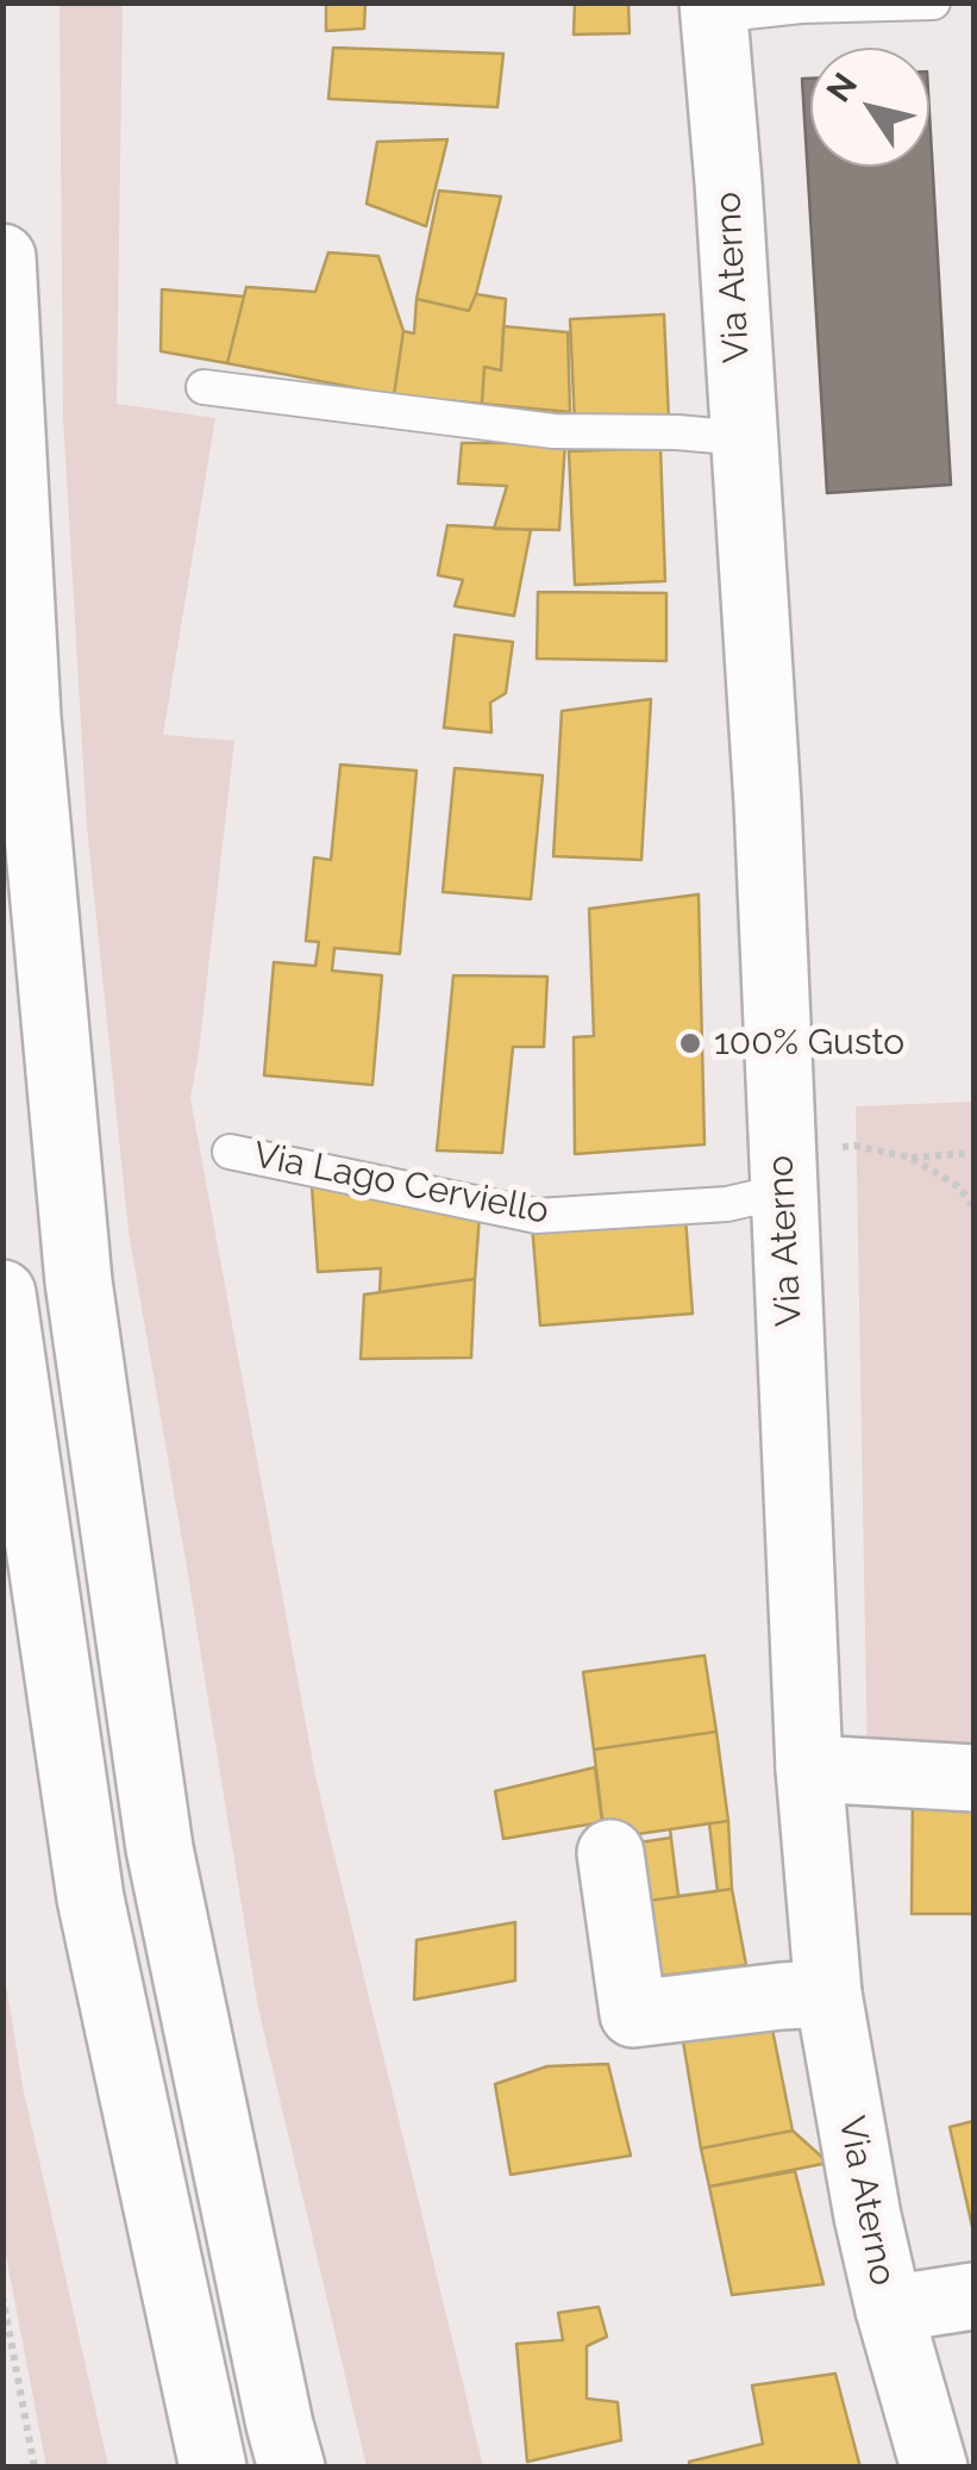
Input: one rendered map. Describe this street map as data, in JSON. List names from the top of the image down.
{
  "streets": {
    "main road": ["Via Aterno"],
    "lane": ["Via Lago Cerviello"]
  },
  "crossings": [
    ["Via Aterno", "Via Lago Cerviello"]
  ],
  "places": ["100% Gusto"],
  "north": "top left"
}
